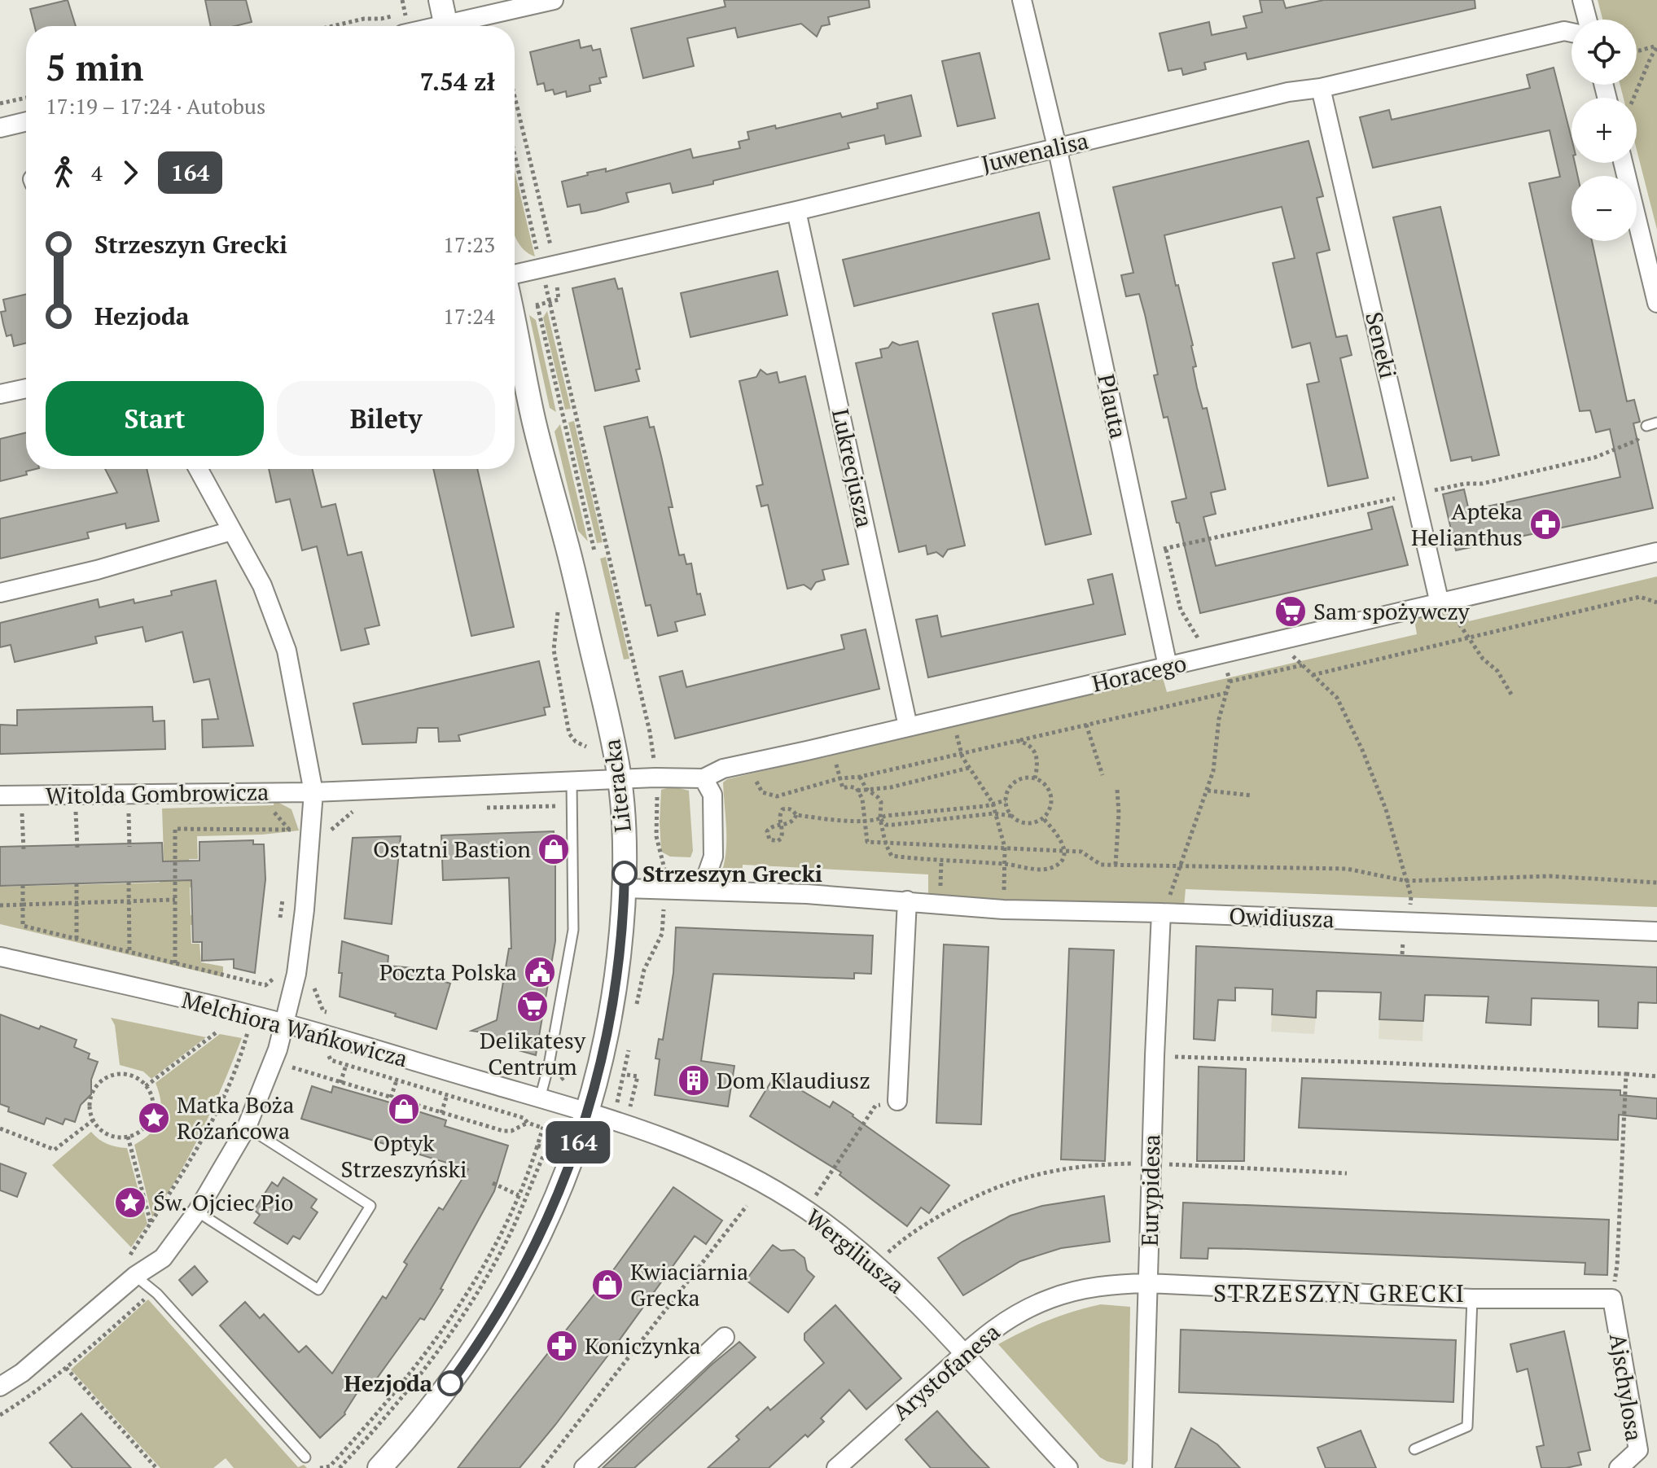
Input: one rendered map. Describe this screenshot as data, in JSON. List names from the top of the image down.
{
  "streets": {
    "street": [
      "Juwenalisa",
      "Seneki",
      "Plauta",
      "Lukrecjusza",
      "Horacego",
      "Literacka",
      "Witolda Gombrowicza",
      "Owidiusza",
      "Melchiora Wańkowicza",
      "Eurypidesa",
      "Wergiliusza",
      "Arystofanesa",
      "Ajschylosa"
    ]
  },
  "crossings": [
    ["Juwenalisa", "Seneki"],
    ["Juwenalisa", "Plauta"],
    ["Juwenalisa", "Lukrecjusza"],
    ["Seneki", "Horacego"],
    ["Plauta", "Horacego"],
    ["Lukrecjusza", "Horacego"],
    ["Horacego", "Literacka"],
    ["Horacego", "Witolda Gombrowicza"],
    ["Literacka", "Witolda Gombrowicza"],
    ["Literacka", "Owidiusza"],
    ["Literacka", "Melchiora Wańkowicza"],
    ["Literacka", "Wergiliusza"],
    ["Owidiusza", "Eurypidesa"],
    ["Melchiora Wańkowicza", "Wergiliusza"],
    ["Eurypidesa", "Arystofanesa"],
    ["Wergiliusza", "Arystofanesa"],
    ["Arystofanesa", "Ajschylosa"]
  ],
  "districts": ["STRZESZYN GRECKI"],
  "places": {
    "pharmacy": ["Apteka Helianthus", "Koniczynka"],
    "supermarket": ["Sam spożywczy", "Delikatesy Centrum"],
    "shop": ["Ostatni Bastion", "Optyk Strzeszyński", "Kwiaciarnia Grecka"],
    "other": ["Strzeszyn Grecki", "Hezjoda"],
    "public building": ["Poczta Polska"],
    "building": ["Dom Klaudiusz"],
    "place": ["Matka Boża Różańcowa", "Św. Ojciec Pio"]
  },
  "lines": ["bus line 164"],
  "page": {
    "on_map": "164",
    "map_buttons": ["+", "−"],
    "heading": ["5 min", "17:19 – 17:24 · Autobus", "7.54 zł"],
    "legs": ["4", "164"],
    "list": [
      {
        "name": "Strzeszyn Grecki",
        "value": "17:23"
      },
      {
        "name": "Hezjoda",
        "value": "17:24"
      }
    ],
    "buttons": ["Start", "Bilety"]
  }
}
